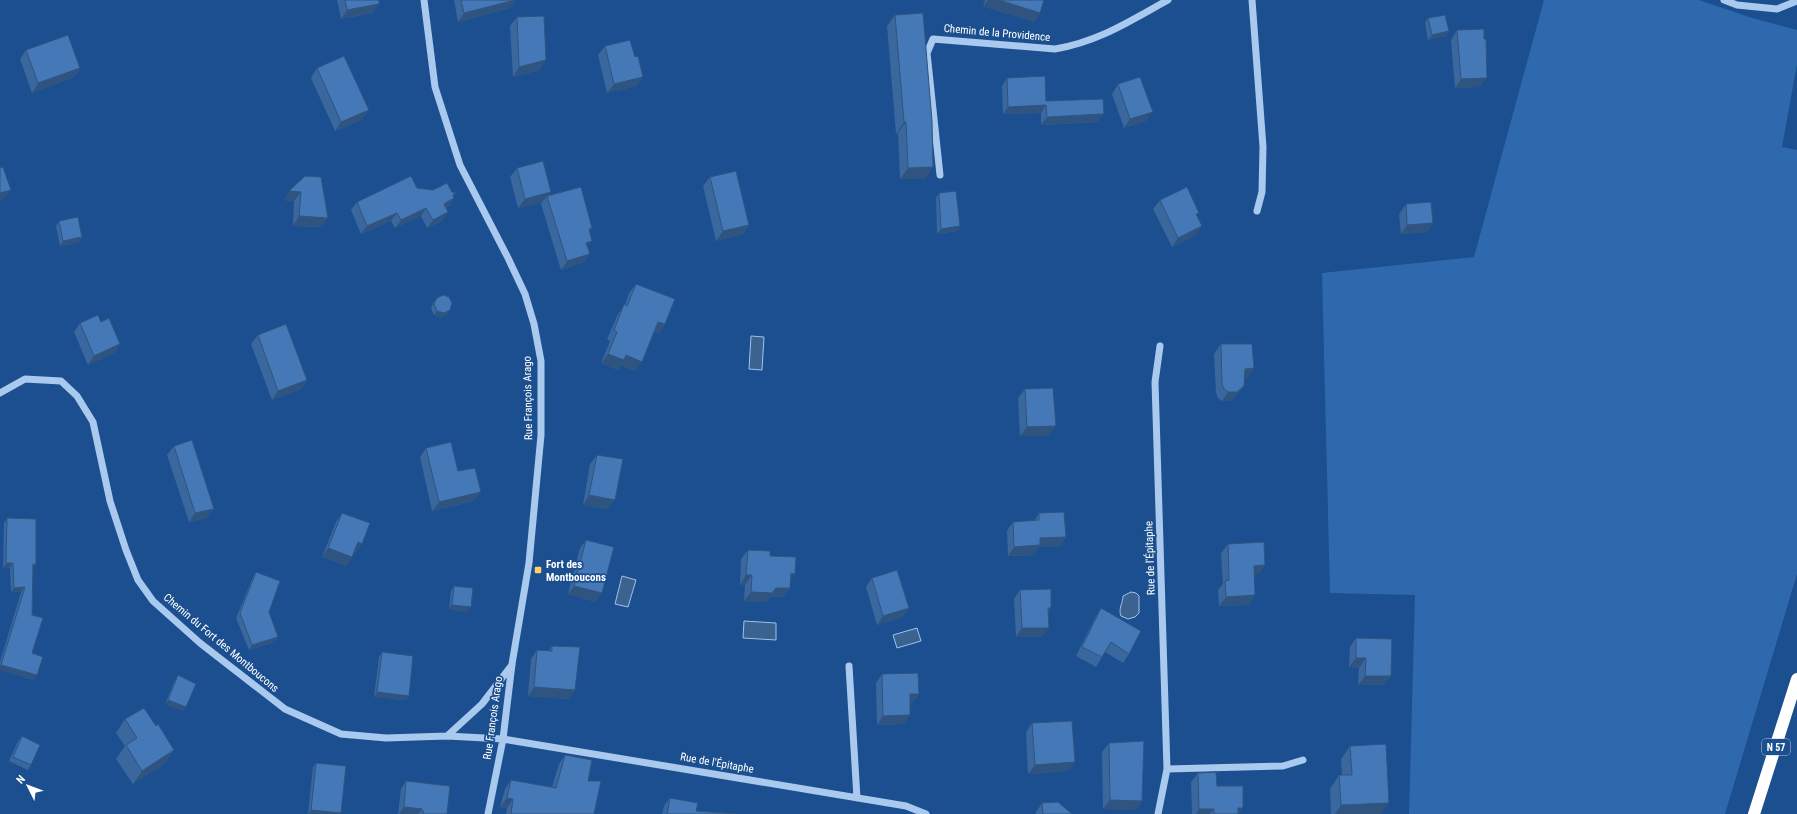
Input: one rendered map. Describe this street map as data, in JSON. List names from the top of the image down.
{
  "streets": {
    "highway": ["N 57"],
    "street": [
      "Chemin de la Providence",
      "Rue François Arago",
      "Rue de l'Épitaphe",
      "Chemin du Fort des Montboucons"
    ]
  },
  "crossings": [
    ["Rue François Arago", "Rue de l'Épitaphe"],
    ["Rue François Arago", "Chemin du Fort des Montboucons"],
    ["Rue de l'Épitaphe", "Chemin du Fort des Montboucons"]
  ],
  "places": {
    "transit": ["Fort des Montboucons"]
  },
  "north": "top left"
}
